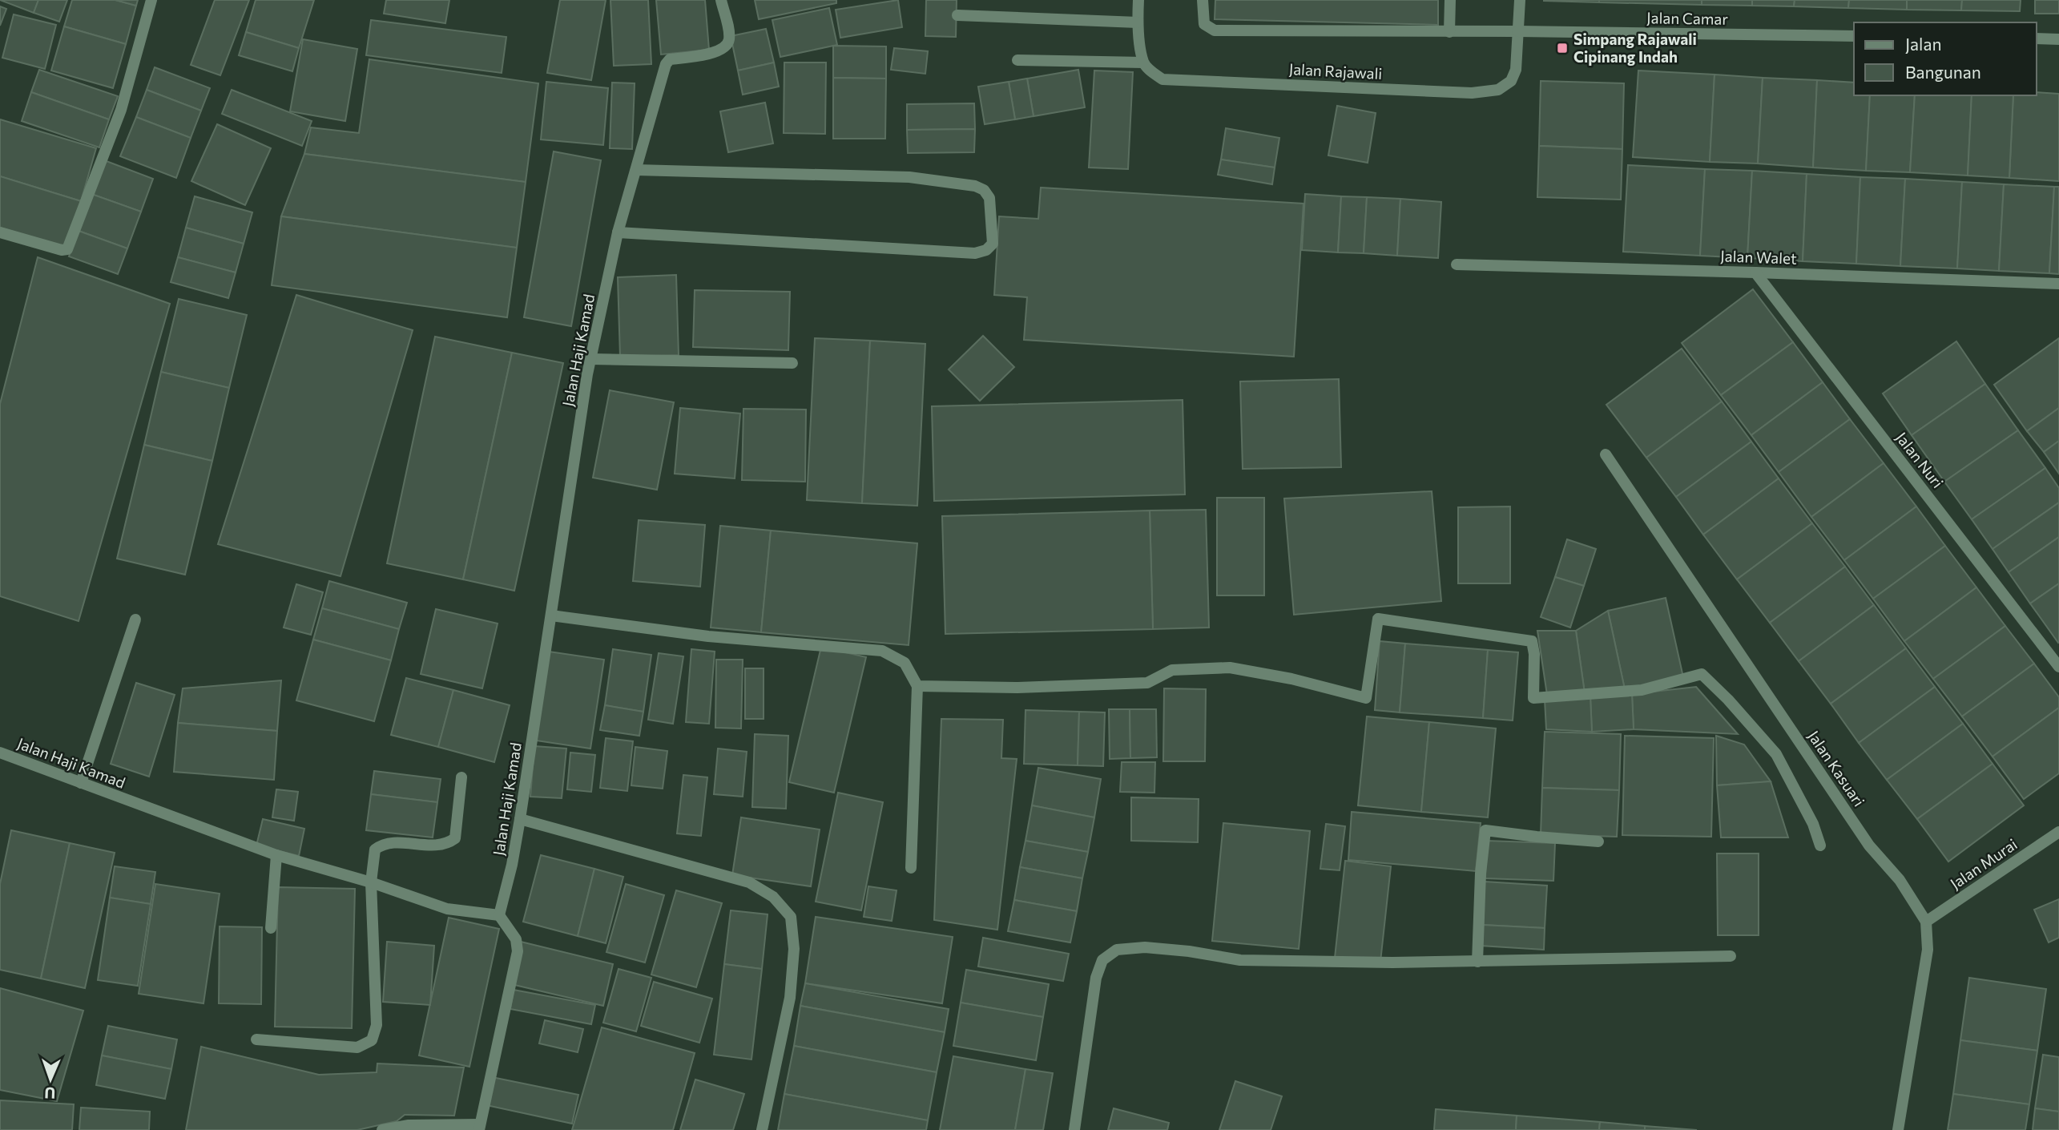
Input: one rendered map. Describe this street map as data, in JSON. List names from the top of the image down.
{
  "streets": {
    "street": [
      "Jalan Camar",
      "Jalan Rajawali",
      "Jalan Walet",
      "Jalan Haji Kamad",
      "Jalan Nuri",
      "Jalan Kasuari",
      "Jalan Murai"
    ]
  },
  "crossings": [
    ["Jalan Camar", "Jalan Rajawali"],
    ["Jalan Walet", "Jalan Nuri"],
    ["Jalan Kasuari", "Jalan Murai"]
  ],
  "places": {
    "transit": ["Simpang Rajawali Cipinang Indah"]
  },
  "legend": ["Jalan", "Bangunan"],
  "north": "bottom"
}
